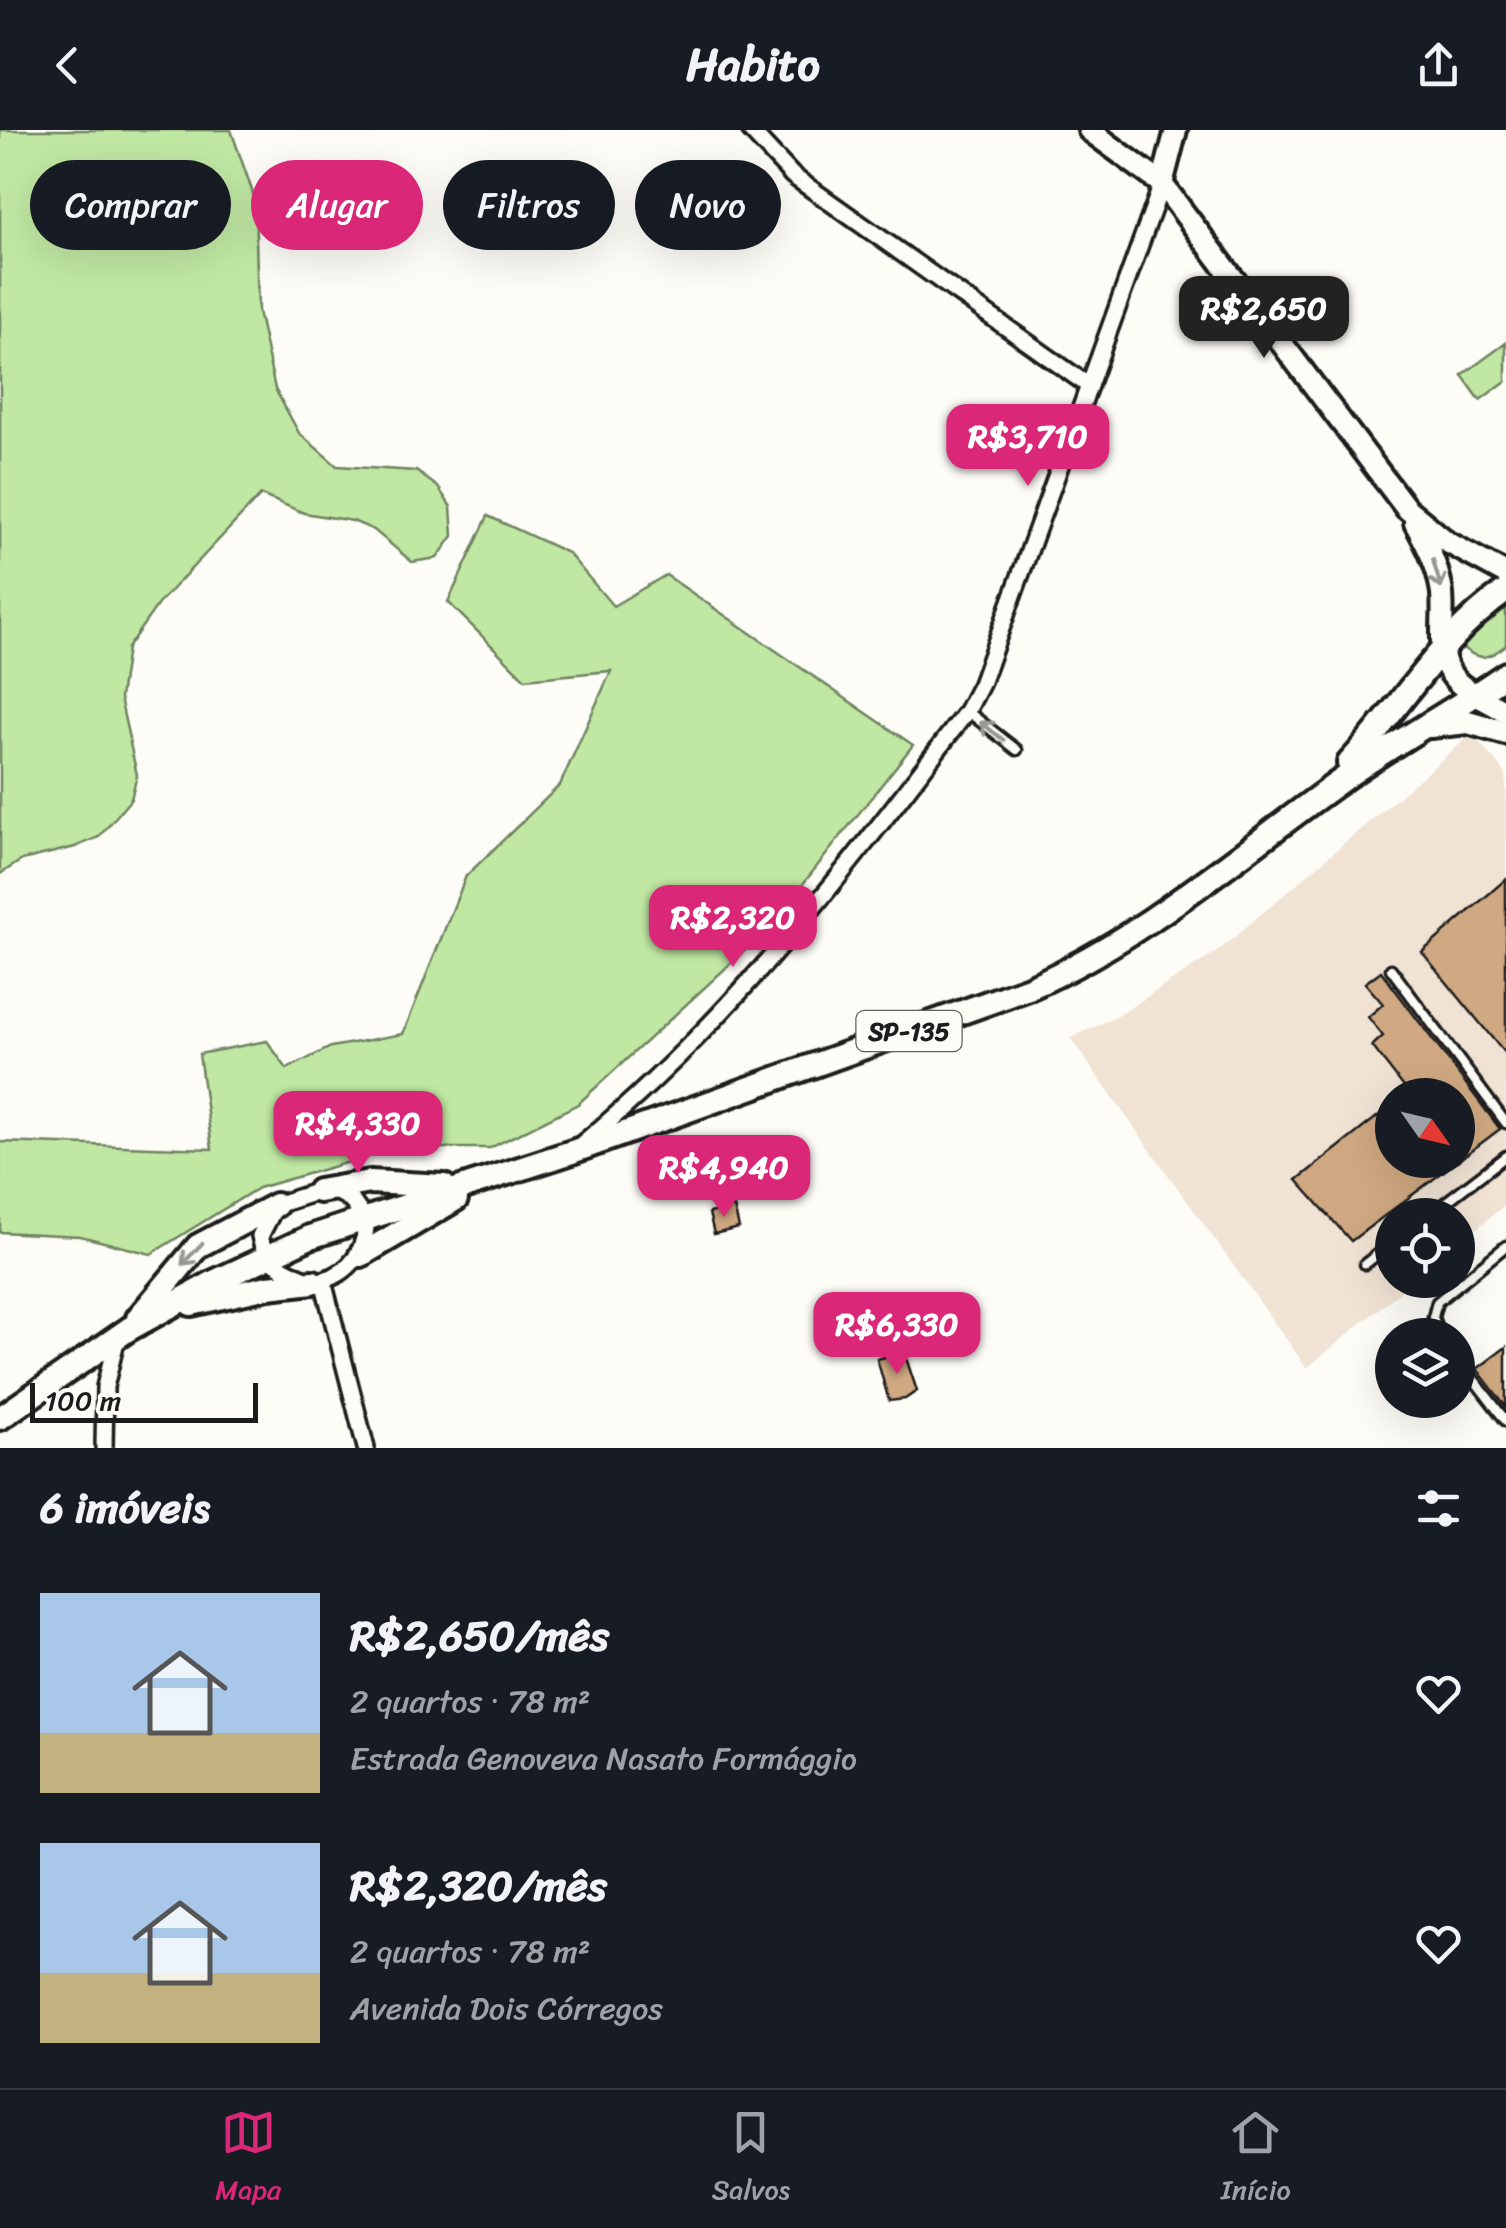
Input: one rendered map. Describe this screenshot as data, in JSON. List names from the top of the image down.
{
  "streets": {
    "main road": ["SP-135"]
  },
  "scale_bar": "100 m",
  "north": "bottom right",
  "page": {
    "header": "Habito",
    "chip": [
      "Comprar",
      "Alugar",
      "Filtros",
      "Novo"
    ],
    "price": [
      "R$2,650",
      "R$3,710",
      "R$2,320",
      "R$4,330",
      "R$4,940",
      "R$6,330"
    ],
    "scale": "100 m",
    "heading": "6 imóveis",
    "list": [
      {
        "name": "R$2,650/mês",
        "note": "2 quartos · 78 m² · Estrada Genoveva Nasato Formággio"
      },
      {
        "name": "R$2,320/mês",
        "note": "2 quartos · 78 m² · Avenida Dois Córregos"
      }
    ],
    "tabs": ["Mapa", "Salvos", "Início"]
  }
}
